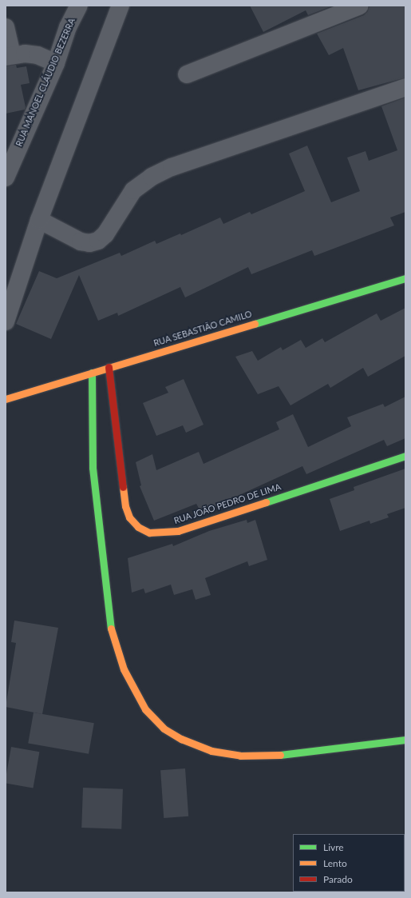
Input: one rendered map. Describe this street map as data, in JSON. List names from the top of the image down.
{
  "streets": {
    "street": ["RUA MANOEL CLÁUDIO BEZERRA", "RUA SEBASTIÃO CAMILO", "RUA JOÃO PEDRO DE LIMA"]
  },
  "crossings": [
    ["RUA SEBASTIÃO CAMILO", "RUA JOÃO PEDRO DE LIMA"]
  ],
  "legend": ["Livre", "Lento", "Parado"]
}
